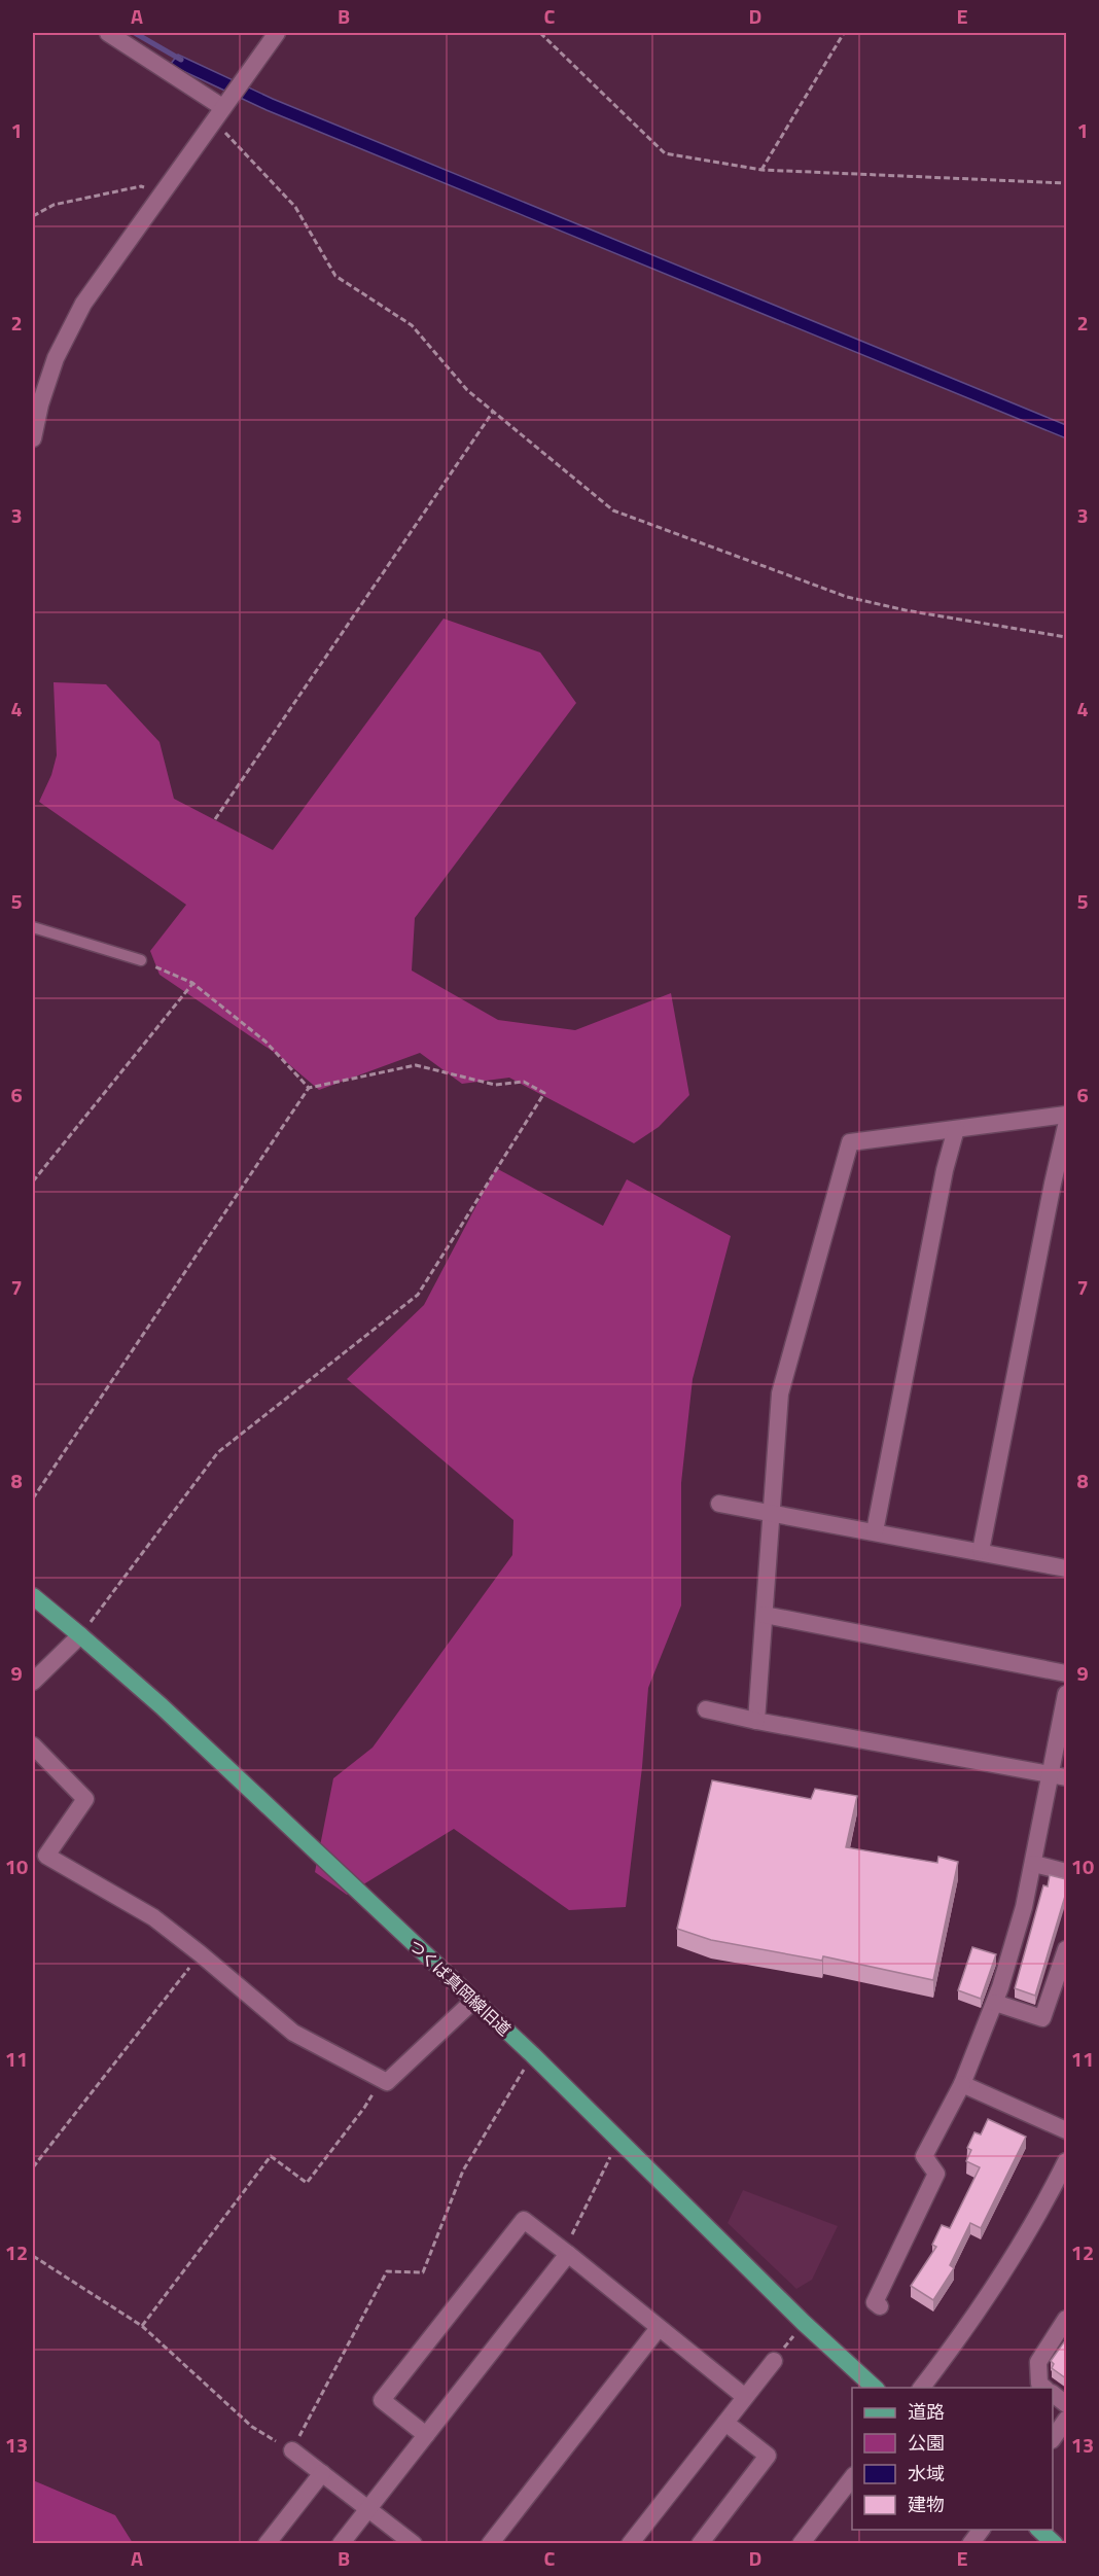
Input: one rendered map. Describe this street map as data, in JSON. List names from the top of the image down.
{
  "streets": {
    "main road": ["つくば真岡線旧道"]
  },
  "legend": [
    "道路",
    "公園",
    "水域",
    "建物"
  ],
  "grid": {
    "columns": [
      "A",
      "B",
      "C",
      "D",
      "E"
    ],
    "rows": [
      "1",
      "2",
      "3",
      "4",
      "5",
      "6",
      "7",
      "8",
      "9",
      "10",
      "11",
      "12",
      "13"
    ]
  }
}
